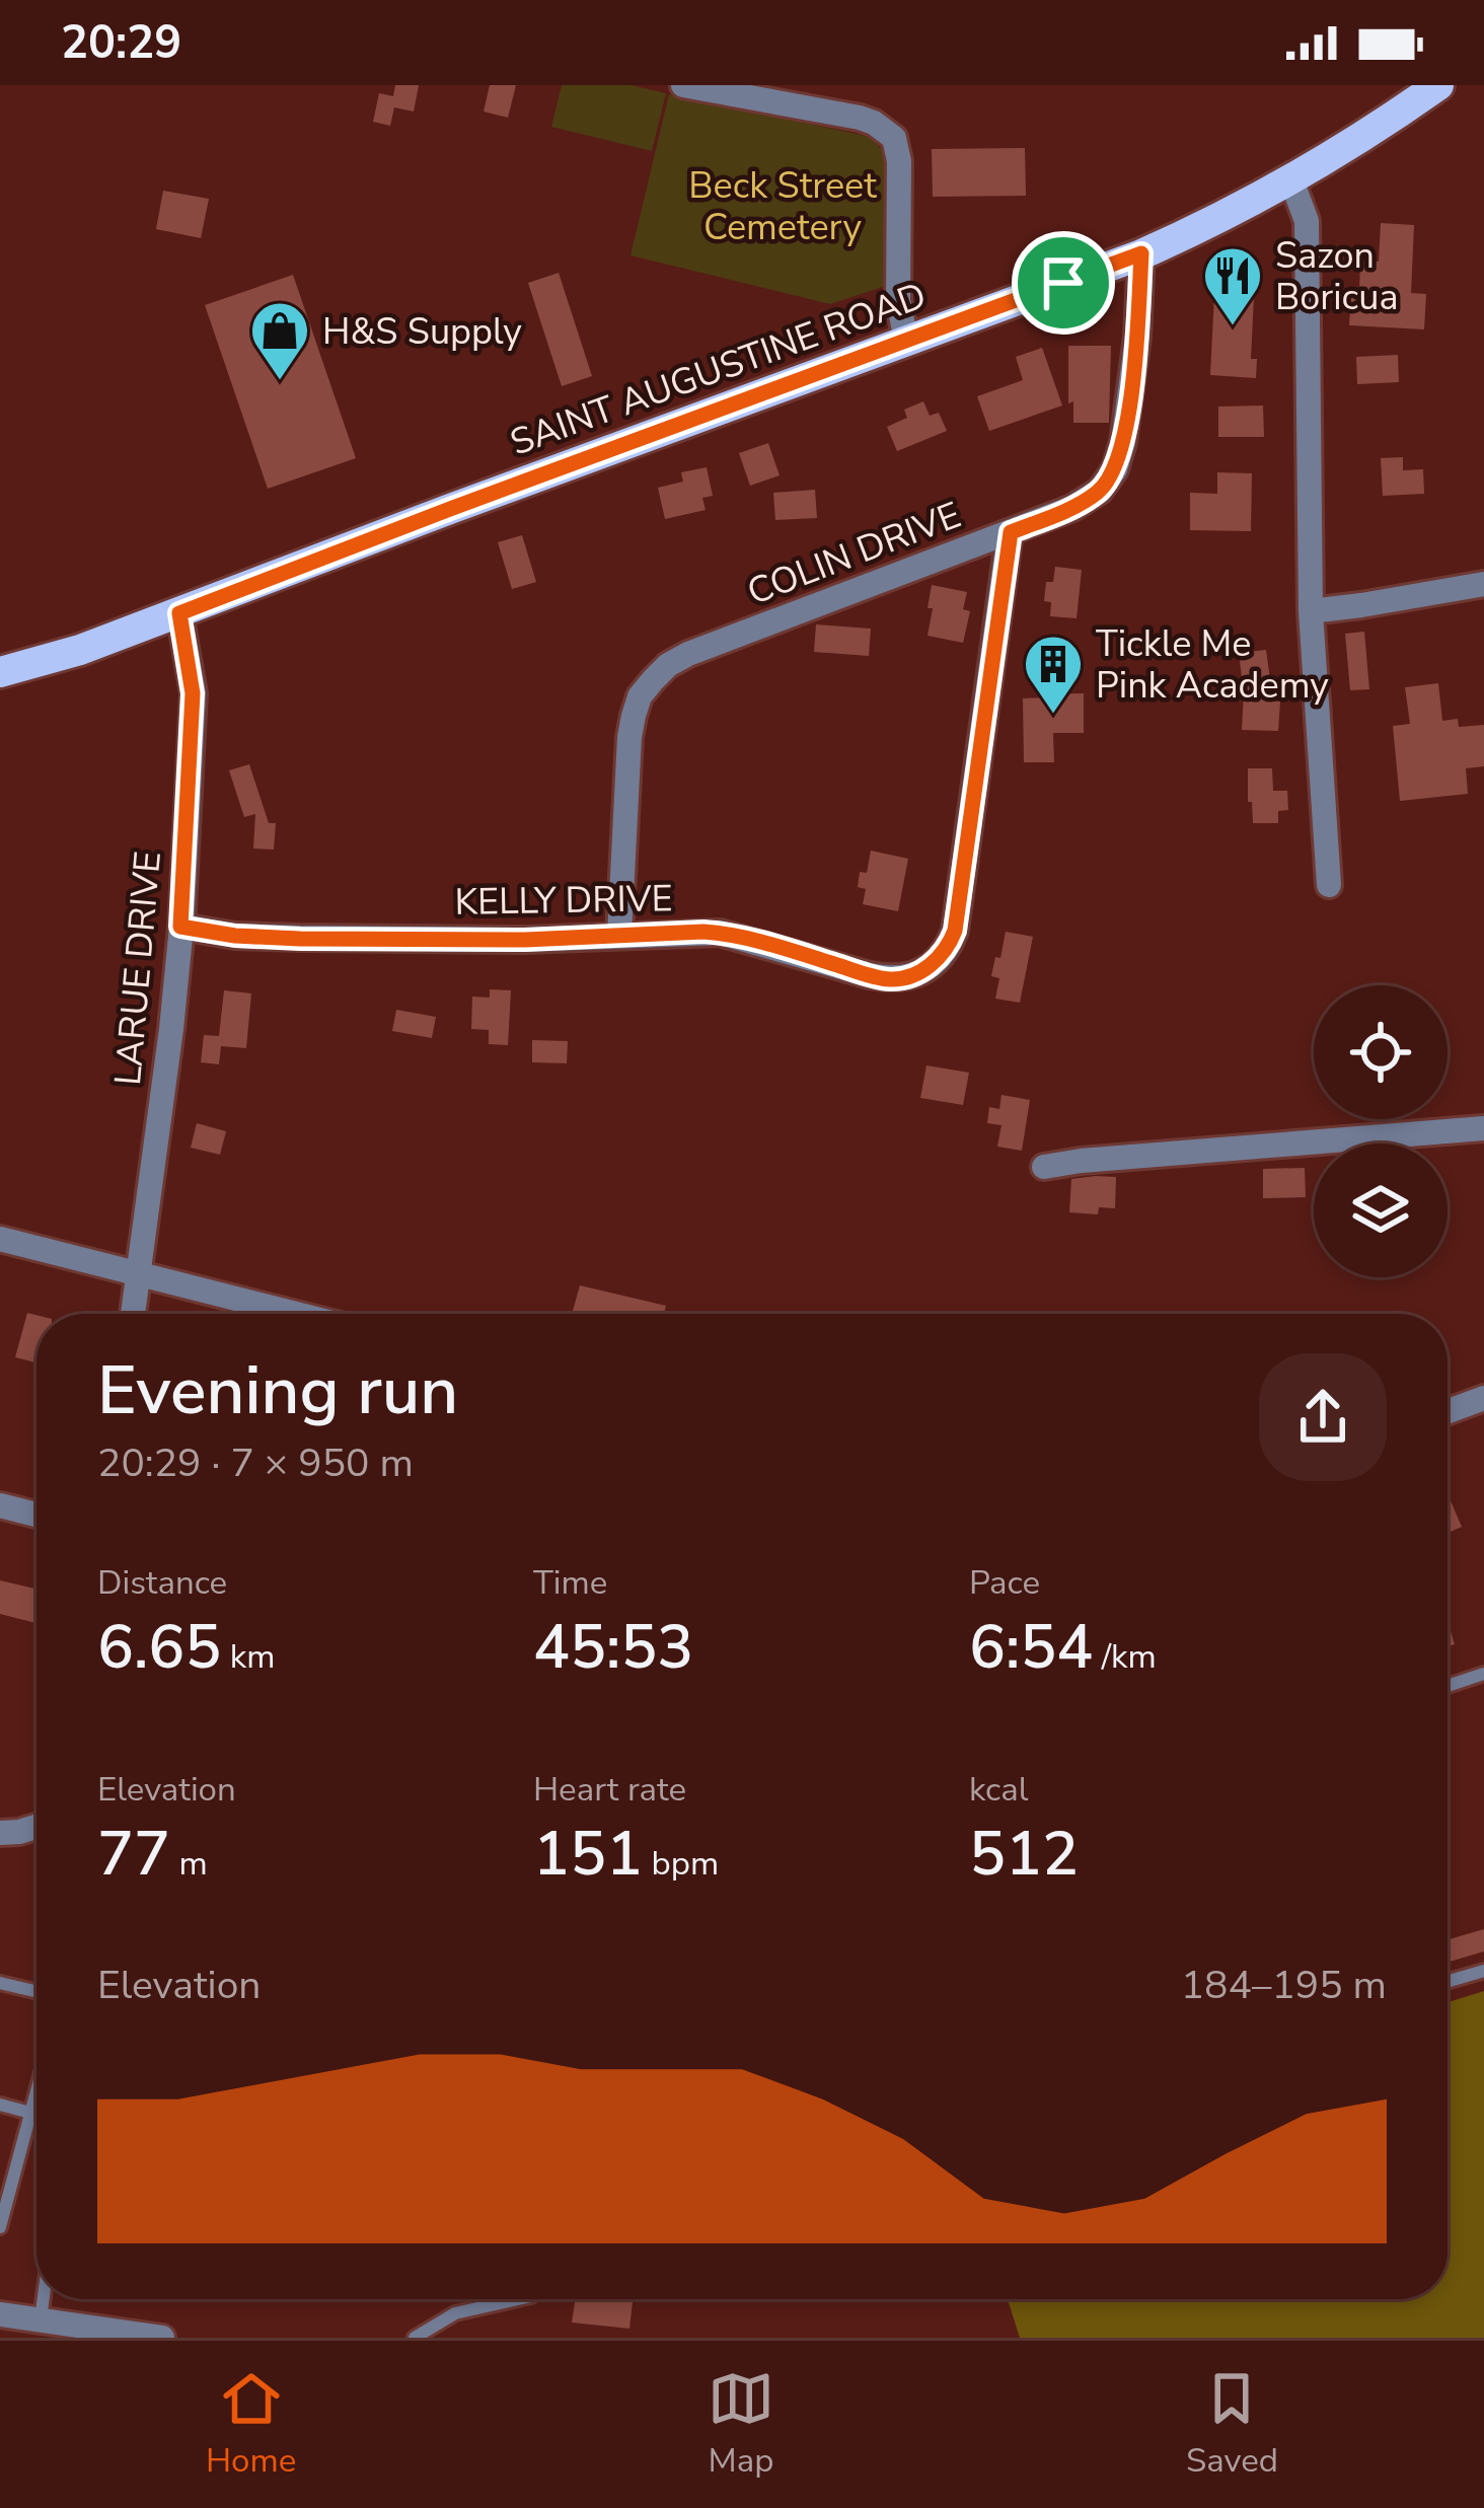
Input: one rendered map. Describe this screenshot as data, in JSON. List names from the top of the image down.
{
  "streets": {
    "main road": ["SAINT AUGUSTINE ROAD"],
    "street": ["COLIN DRIVE", "KELLY DRIVE", "LARUE DRIVE"]
  },
  "crossings": [
    ["SAINT AUGUSTINE ROAD", "COLIN DRIVE"],
    ["SAINT AUGUSTINE ROAD", "LARUE DRIVE"],
    ["COLIN DRIVE", "KELLY DRIVE"],
    ["KELLY DRIVE", "LARUE DRIVE"]
  ],
  "parks": ["Beck Street Cemetery"],
  "places": {
    "restaurant": ["Sazon Boricua"],
    "shop": ["H&S Supply"],
    "building": ["Tickle Me Pink Academy"]
  },
  "page": {
    "status": "20:29",
    "heading": ["Evening run", "20:29 · 7 × 950 m"],
    "stats": [
      ["Distance", "6.65 km"],
      ["Time", "45:53"],
      ["Pace", "6:54 /km"],
      ["Elevation", "77 m"],
      ["Heart rate", "151 bpm"],
      ["kcal", "512"]
    ],
    "chart": ["Elevation", "184–195 m"],
    "tabs": ["Home", "Map", "Saved"]
  }
}
